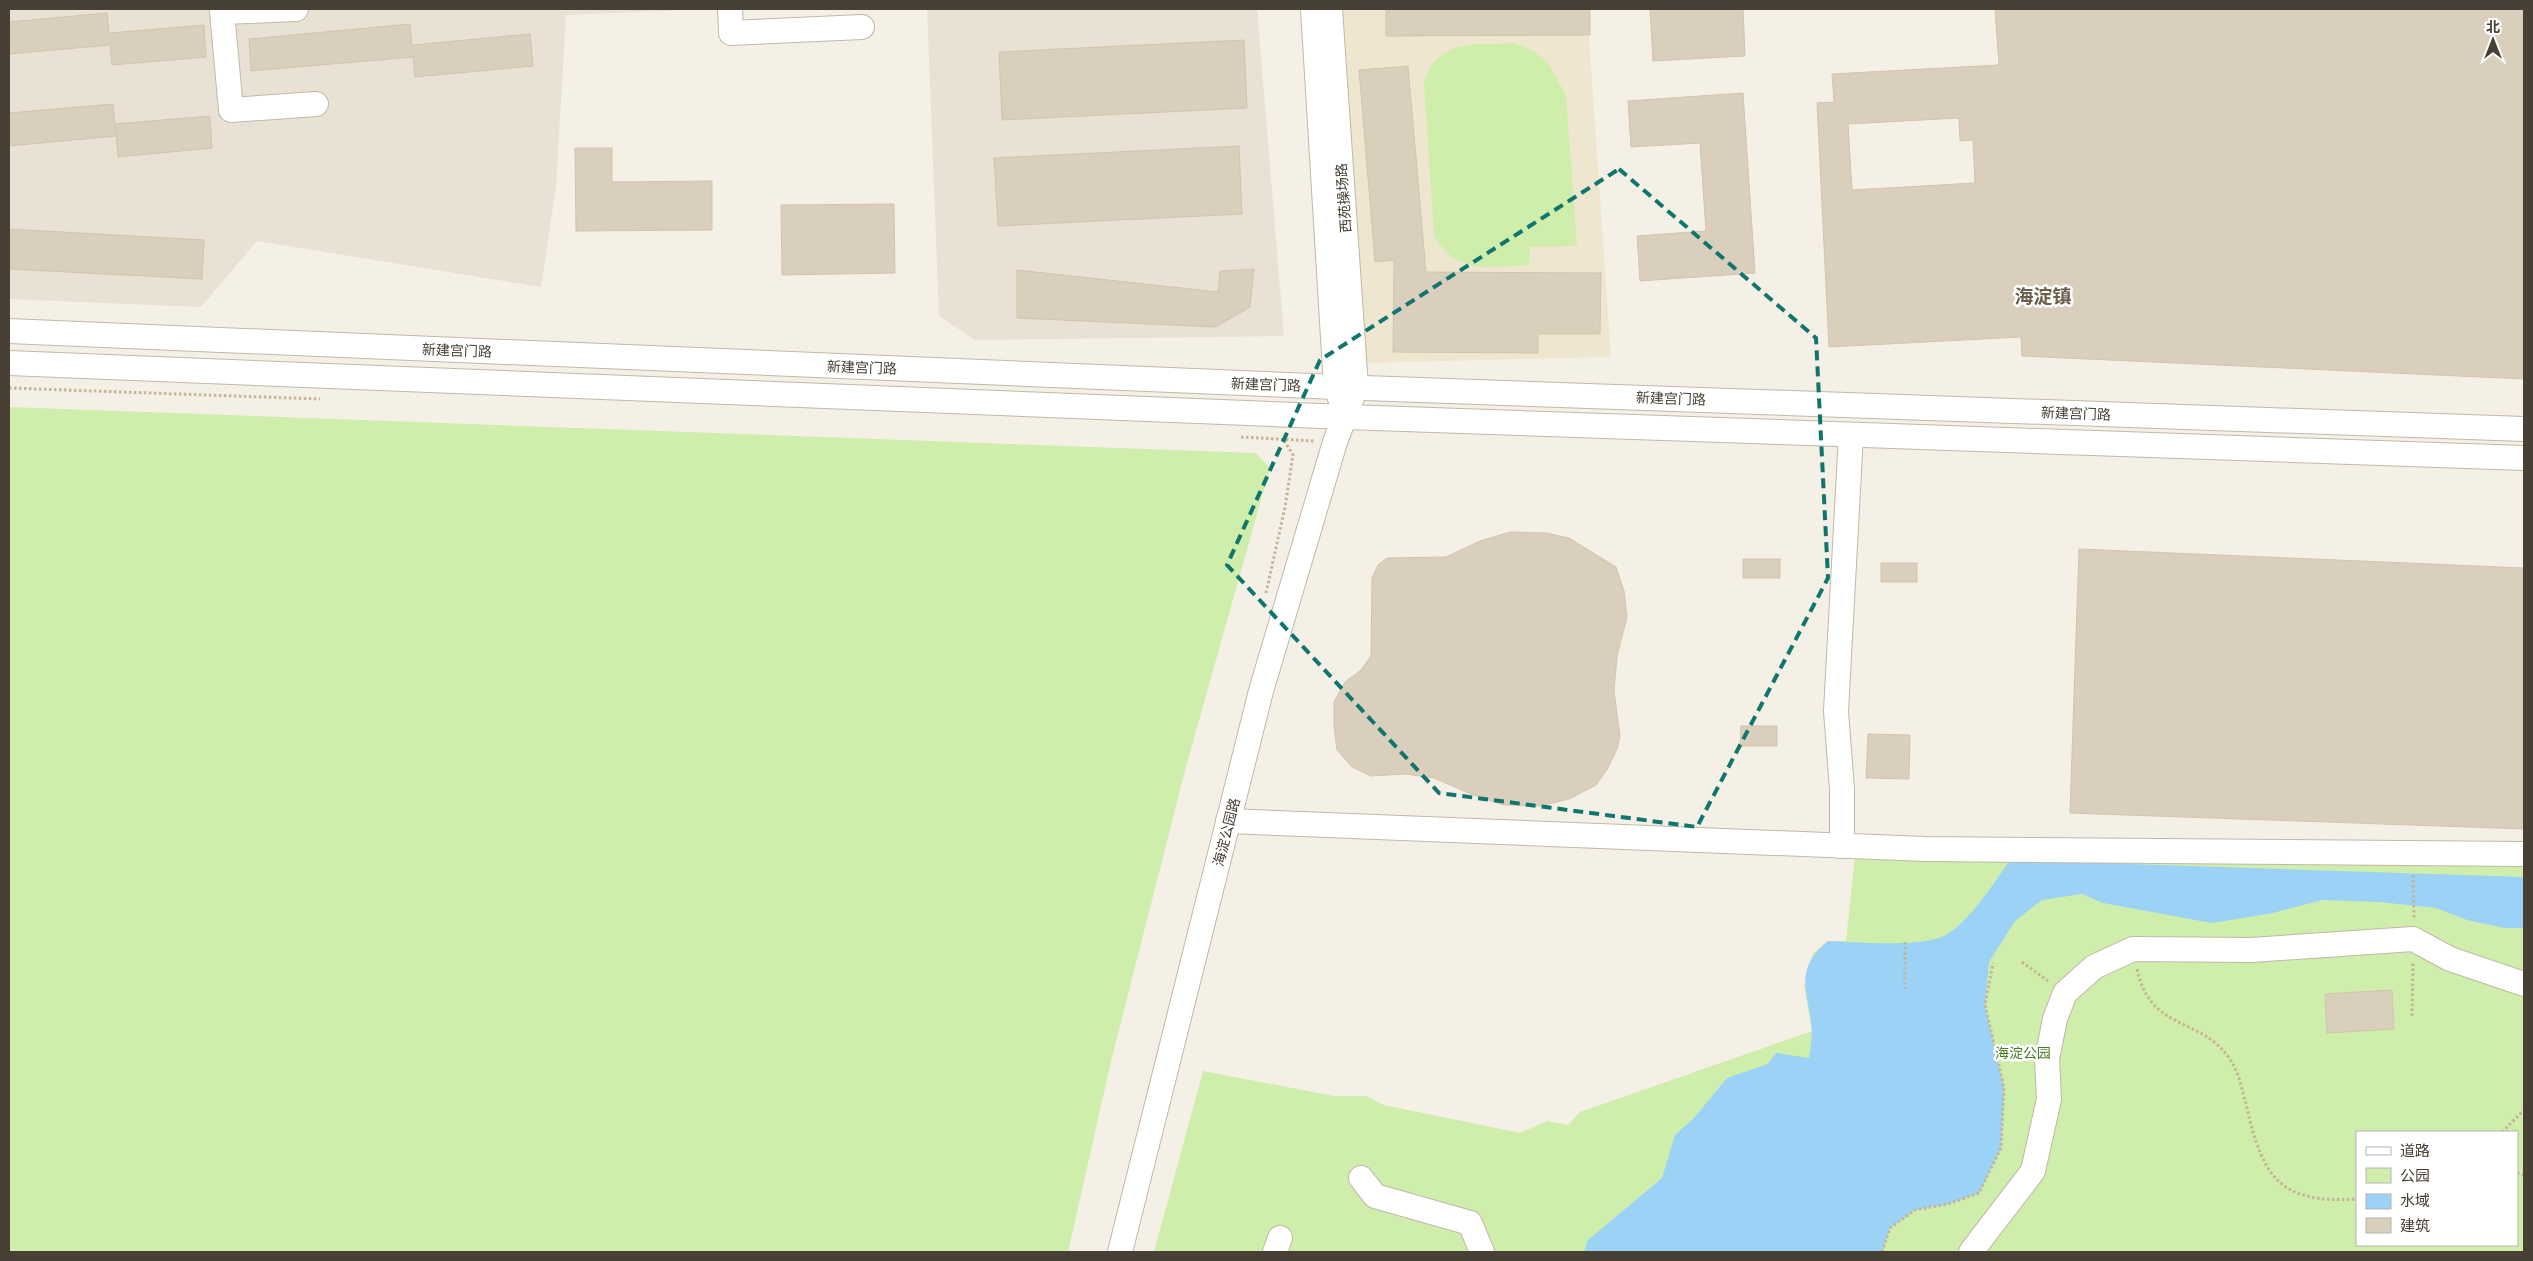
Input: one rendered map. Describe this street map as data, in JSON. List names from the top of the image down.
{
  "streets": {
    "street": ["西苑操场路", "新建宫门路", "海淀公园路"]
  },
  "crossings": [
    ["西苑操场路", "新建宫门路"],
    ["西苑操场路", "海淀公园路"],
    ["新建宫门路", "海淀公园路"]
  ],
  "districts": ["海淀镇"],
  "parks": ["海淀公园"],
  "legend": [
    "道路",
    "公园",
    "水域",
    "建筑"
  ],
  "north": "top"
}
